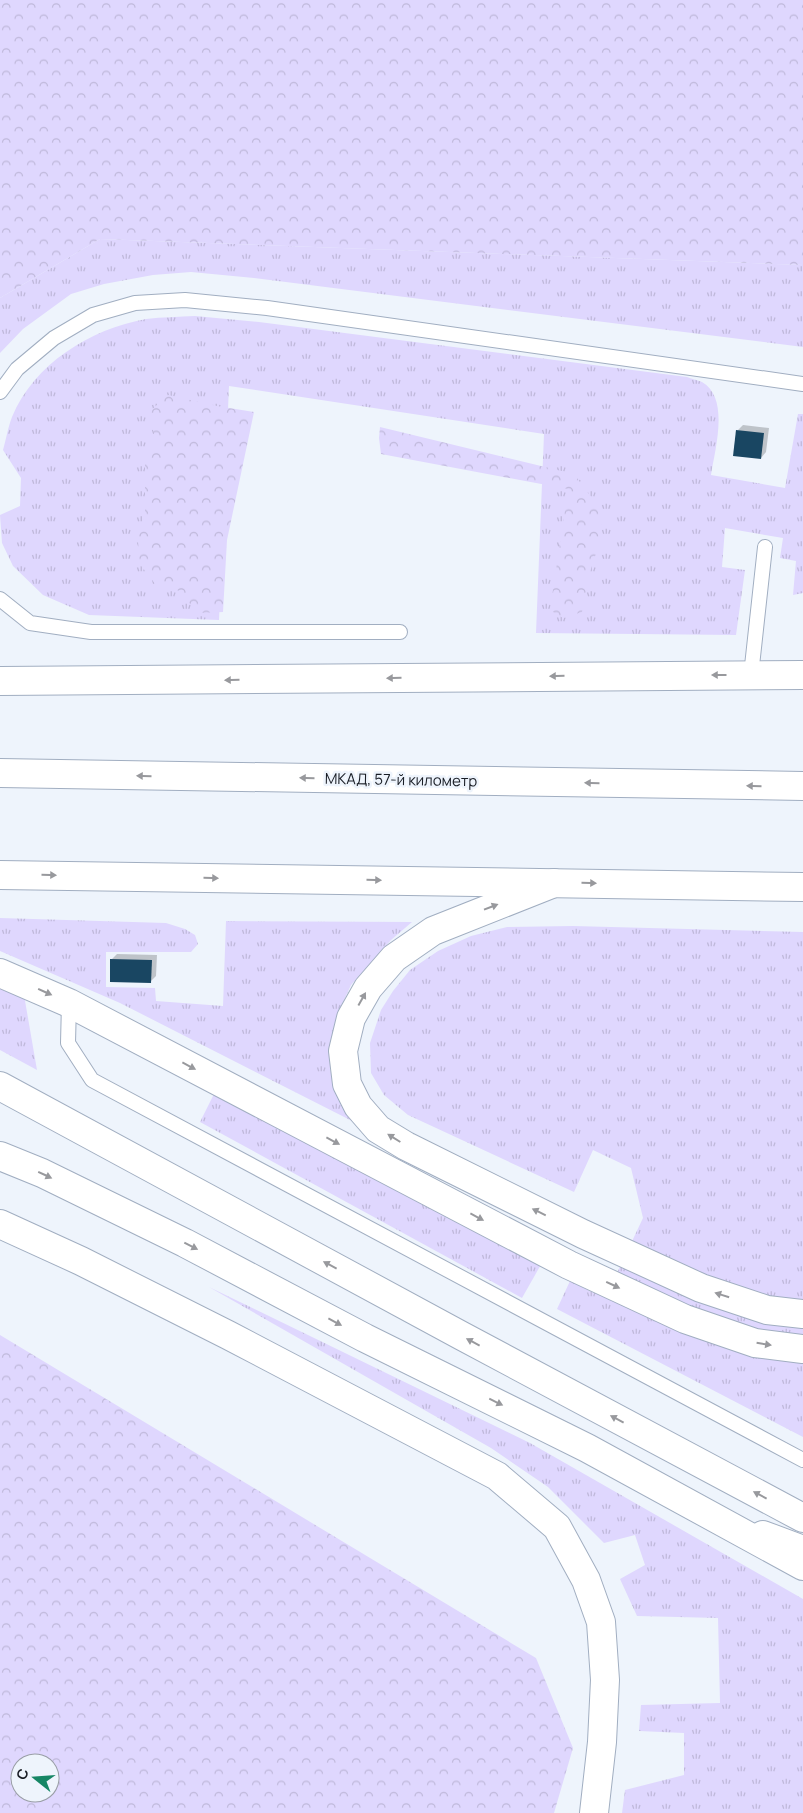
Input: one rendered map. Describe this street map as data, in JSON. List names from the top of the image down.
{
  "streets": {
    "main road": ["МКАД, 57-й километр"]
  },
  "north": "left"
}
